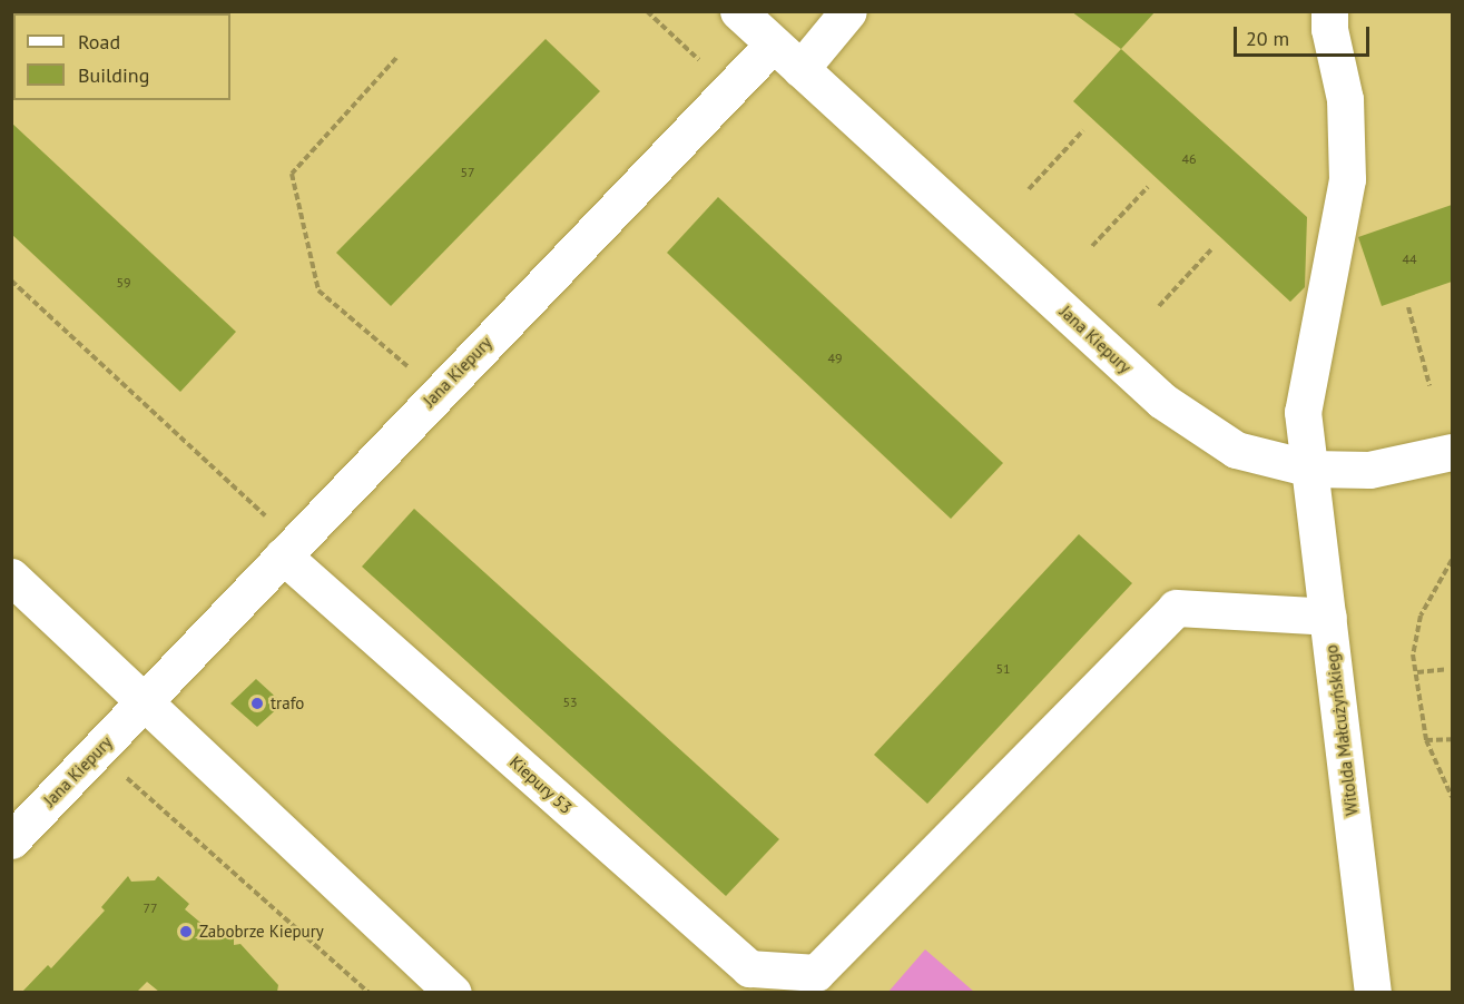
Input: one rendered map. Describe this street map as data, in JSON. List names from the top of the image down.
{
  "streets": {
    "street": ["Jana Kiepury", "Witolda Małcużyńskiego", "Kiepury 53"]
  },
  "crossings": [
    ["Jana Kiepury", "Witolda Małcużyńskiego"],
    ["Jana Kiepury", "Kiepury 53"],
    ["Witolda Małcużyńskiego", "Kiepury 53"]
  ],
  "places": ["trafo", "Zabobrze Kiepury"],
  "house_numbers": [
    "46",
    "57",
    "44",
    "59",
    "49",
    "51",
    "53",
    "77"
  ],
  "legend": ["Road", "Building"],
  "scale_bar": "20 m"
}
